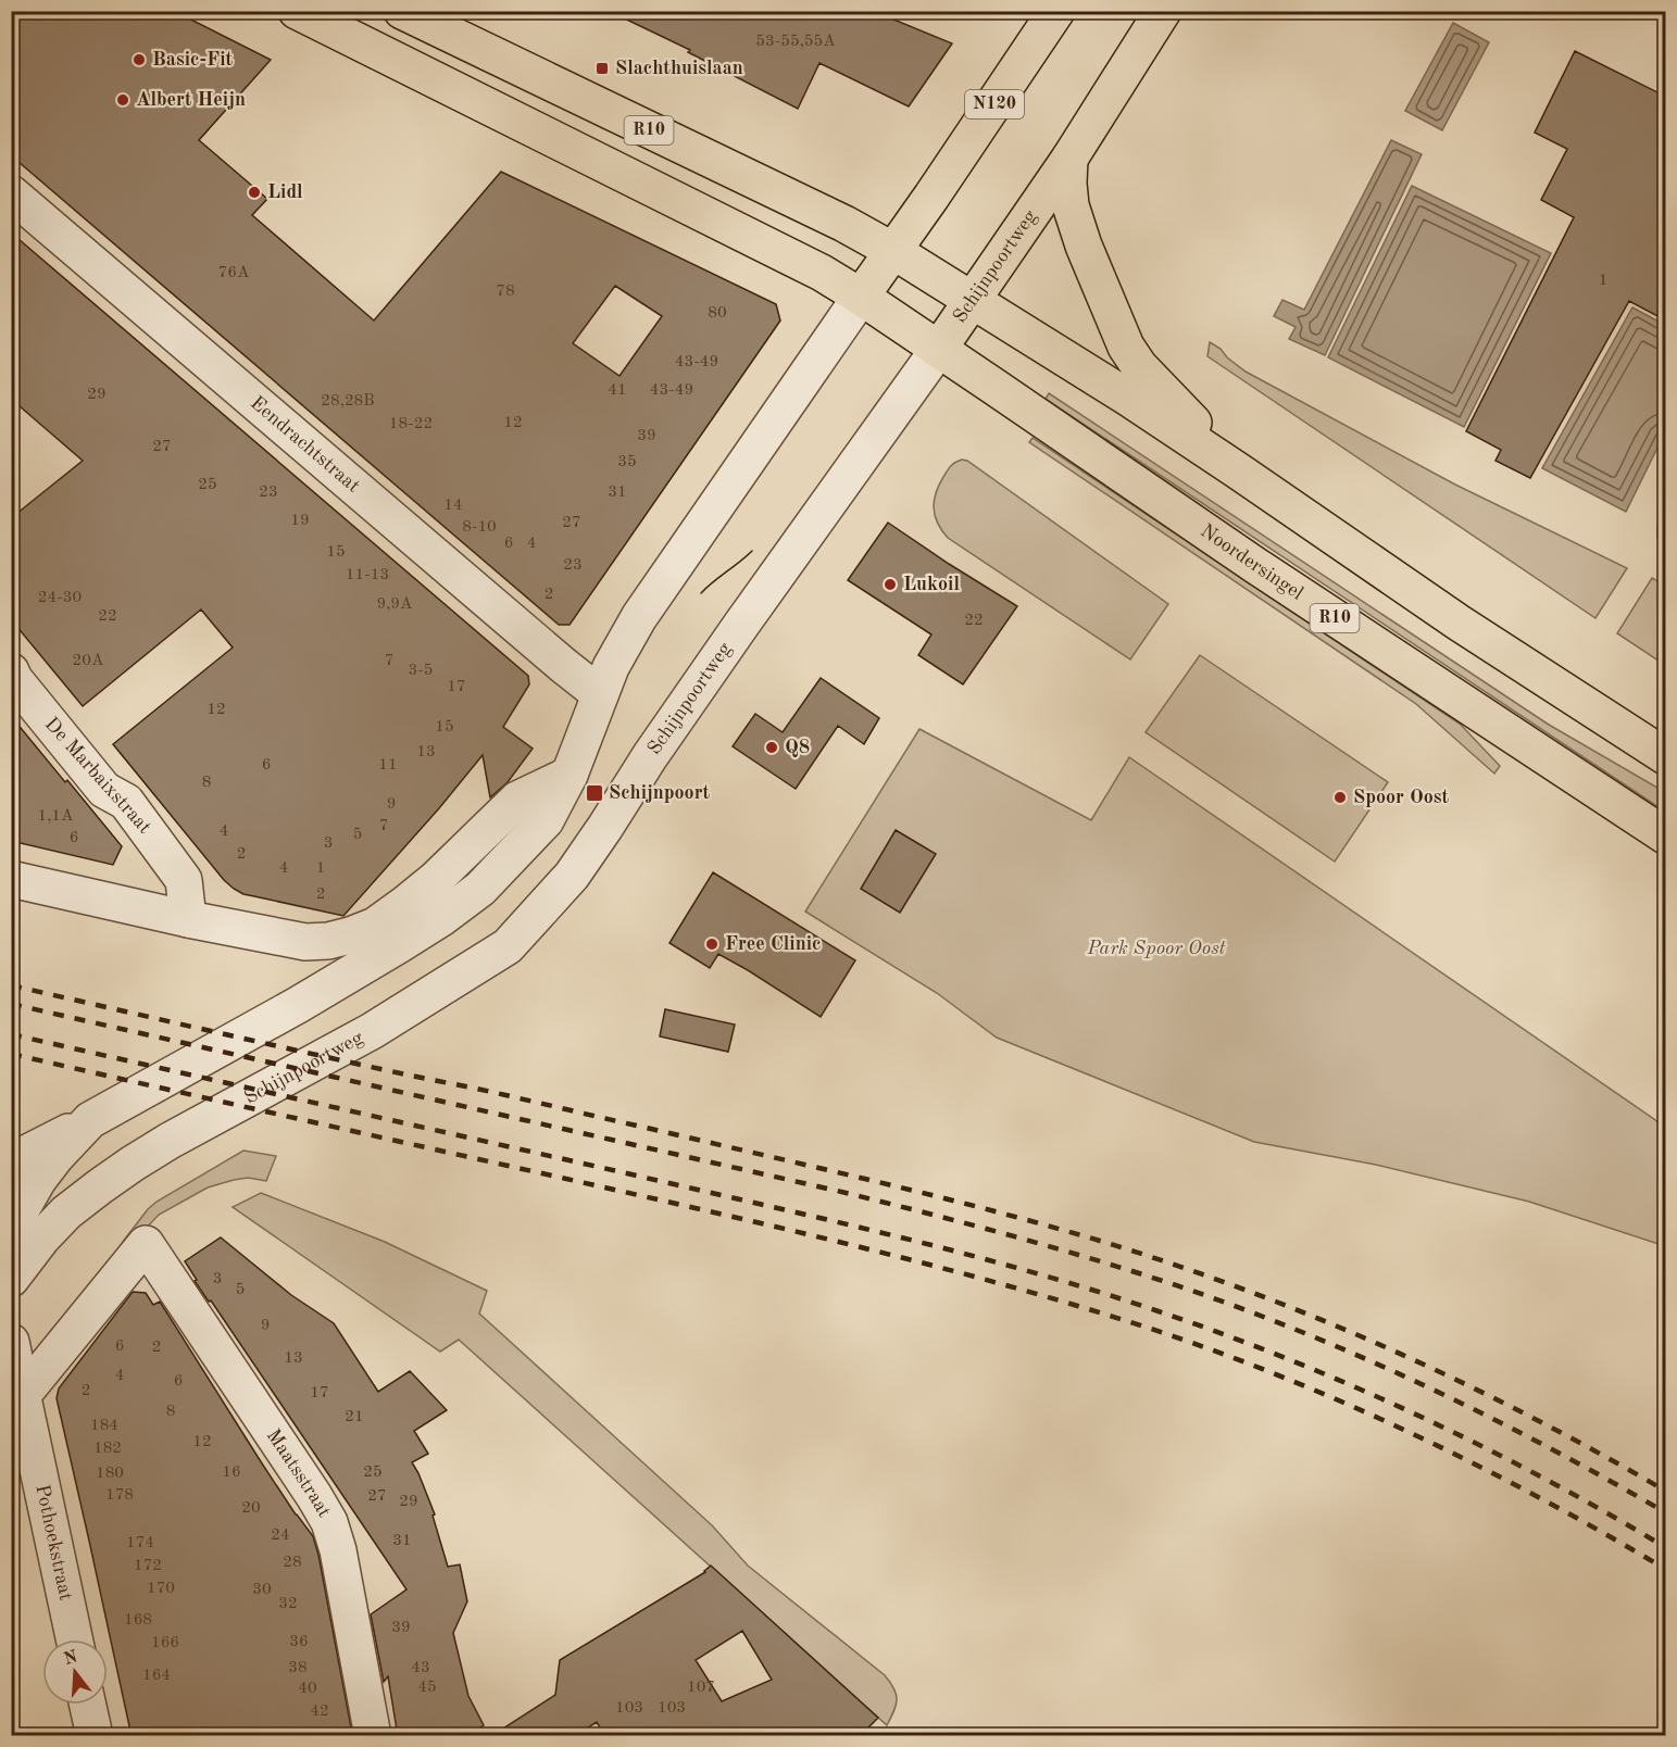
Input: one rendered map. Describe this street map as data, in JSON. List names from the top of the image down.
{
  "streets": {
    "main road": [
      "N120",
      "R10",
      "Schijnpoortweg",
      "Noordersingel"
    ],
    "street": [
      "Eendrachtstraat",
      "De Marbaixstraat",
      "Maatsstraat",
      "Pothoekstraat"
    ]
  },
  "crossings": [
    ["N120", "R10"],
    ["R10", "Schijnpoortweg"],
    ["R10", "Noordersingel"],
    ["Schijnpoortweg", "Noordersingel"],
    ["Maatsstraat", "Pothoekstraat"]
  ],
  "parks": ["Park Spoor Oost"],
  "places": {
    "other": [
      "Basic-Fit",
      "Albert Heijn",
      "Lidl",
      "Lukoil",
      "Q8",
      "Spoor Oost",
      "Free Clinic"
    ],
    "transit": ["Slachthuislaan", "Schijnpoort"]
  },
  "house_numbers": [
    "53-55,55A",
    "76A",
    "1",
    "78",
    "80",
    "43-49",
    "41",
    "43-49",
    "29",
    "28,28B",
    "12",
    "18-22",
    "39",
    "27",
    "35",
    "25",
    "23",
    "31",
    "14",
    "19",
    "27",
    "8-10",
    "6",
    "4",
    "15",
    "23",
    "11-13",
    "2",
    "24-30",
    "9,9A",
    "22",
    "22",
    "20A",
    "7",
    "3-5",
    "17",
    "12",
    "15",
    "13",
    "6",
    "11",
    "8",
    "9",
    "1,1A",
    "7",
    "4",
    "5",
    "6",
    "3",
    "2",
    "4",
    "1",
    "2",
    "3",
    "5",
    "9",
    "6",
    "2",
    "13",
    "4",
    "6",
    "2",
    "17",
    "8",
    "21",
    "184",
    "12",
    "182",
    "16",
    "25",
    "180",
    "178",
    "27",
    "29",
    "20",
    "24",
    "31",
    "174",
    "28",
    "172",
    "170",
    "30",
    "32",
    "168",
    "39",
    "36",
    "166",
    "38",
    "43",
    "164",
    "45",
    "107",
    "40",
    "103",
    "103",
    "42"
  ],
  "north": "top"
}
